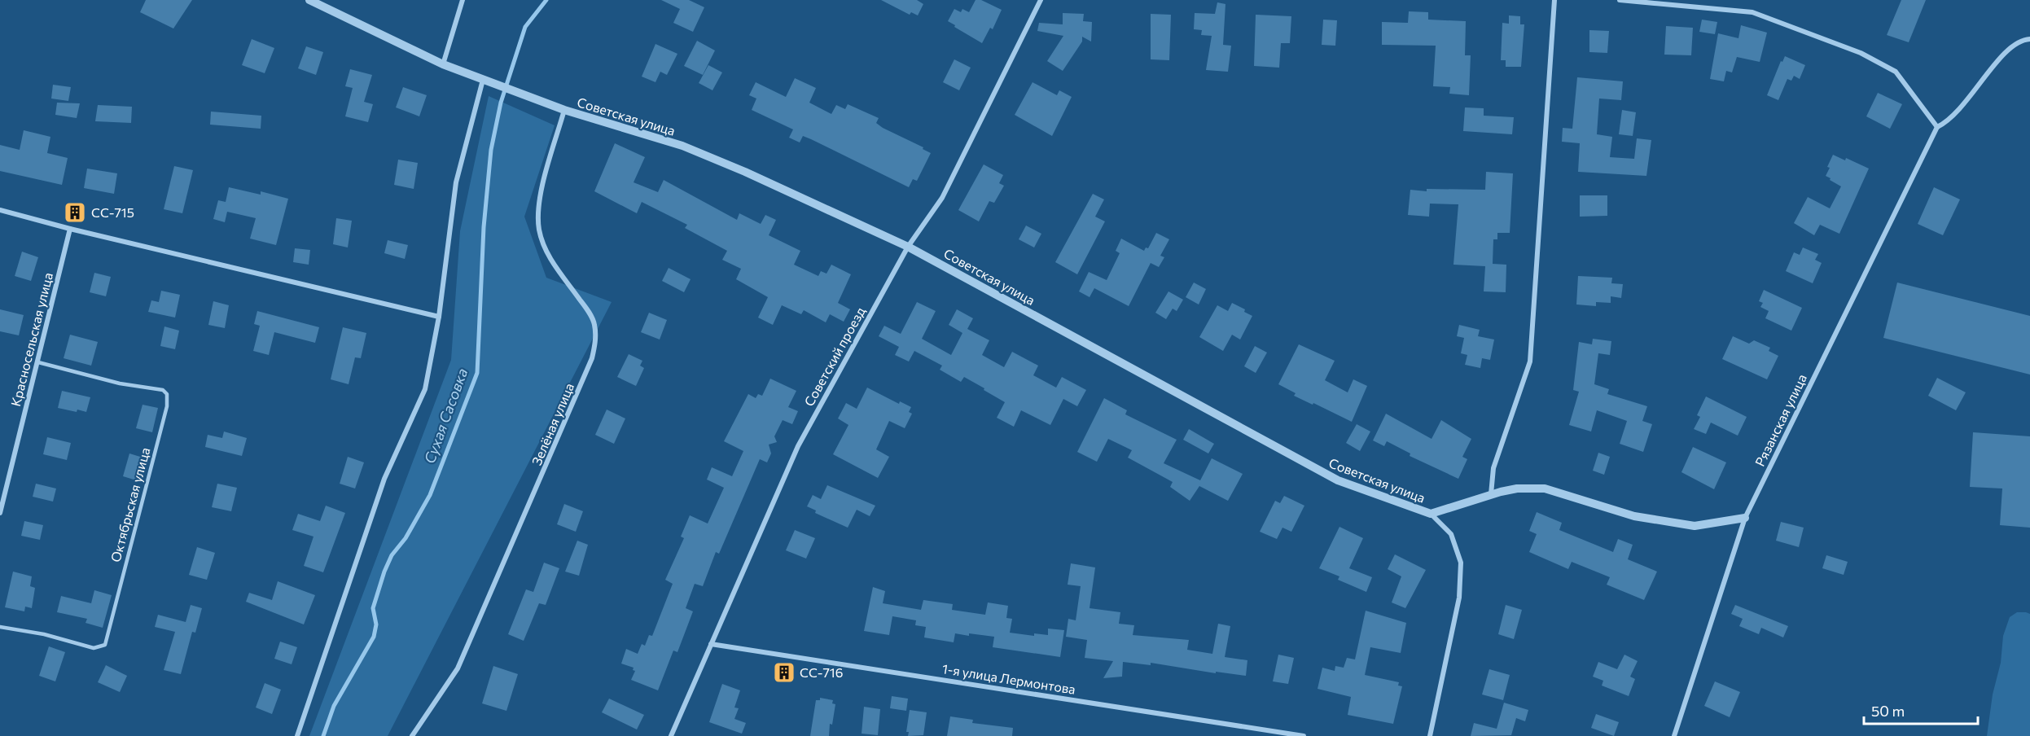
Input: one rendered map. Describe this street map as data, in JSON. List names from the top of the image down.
{
  "streets": {
    "street": [
      "Советская улица",
      "Красносельская улица",
      "Советский проезд",
      "Рязанская улица",
      "Зелёная улица",
      "1-я улица Лермонтова"
    ],
    "lane": ["Октябрьская улица"]
  },
  "crossings": [
    ["Советская улица", "Советский проезд"],
    ["Советская улица", "Рязанская улица"],
    ["Советская улица", "Зелёная улица"],
    ["Красносельская улица", "Октябрьская улица"],
    ["Советский проезд", "1-я улица Лермонтова"]
  ],
  "water": ["Сухая Сасовка"],
  "places": {
    "building": ["СС-715", "СС-716"]
  },
  "scale_bar": "50 m"
}
